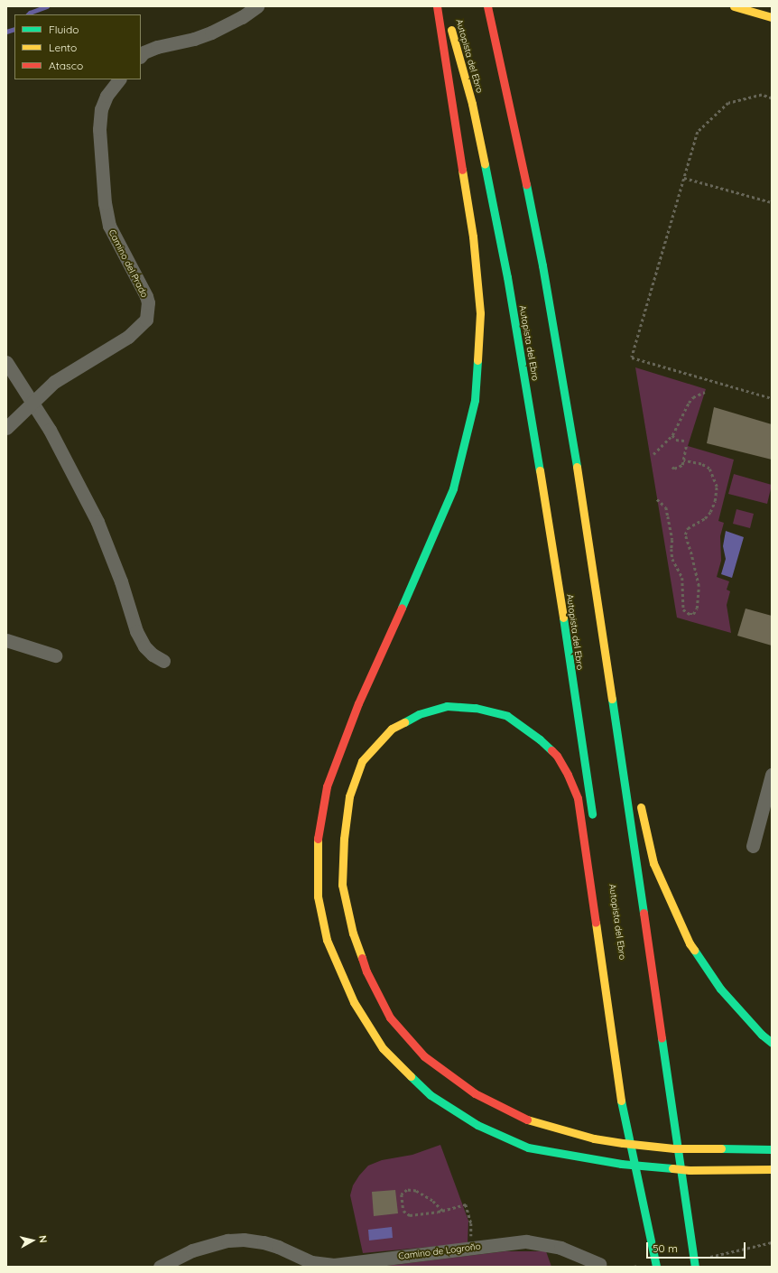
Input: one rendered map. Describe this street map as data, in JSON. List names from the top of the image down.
{
  "streets": {
    "highway": ["Autopista del Ebro"],
    "street": ["Camino del Prado", "Camino de Logroño"]
  },
  "legend": ["Fluido", "Lento", "Atasco"],
  "scale_bar": "50 m",
  "north": "right"
}
